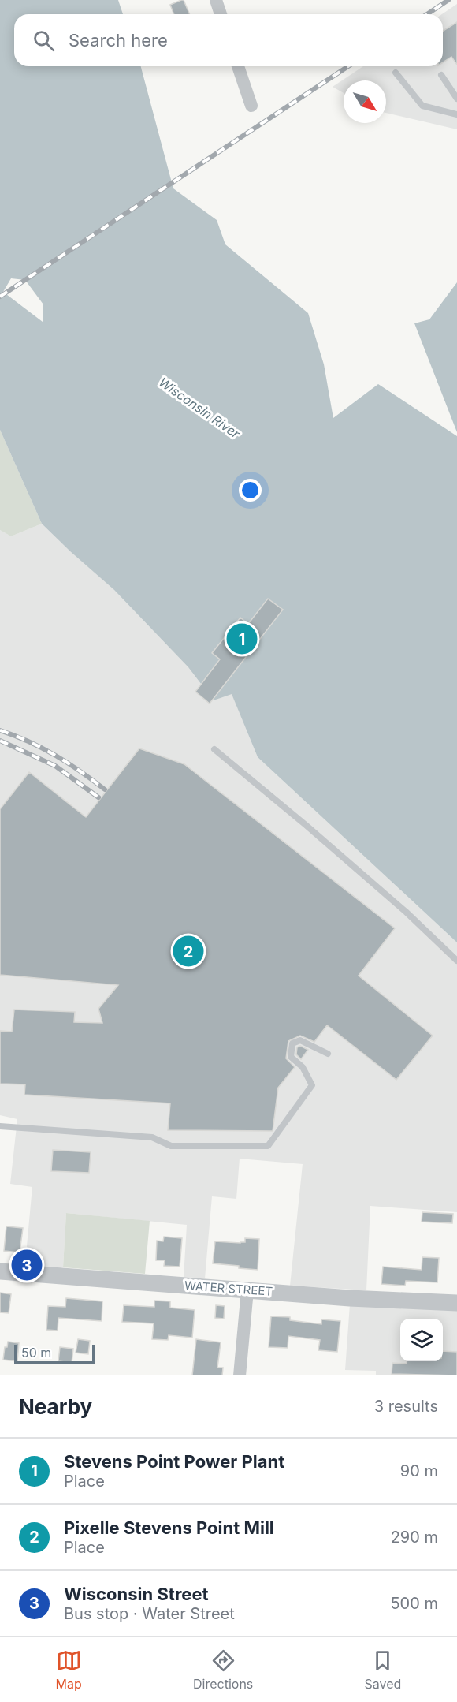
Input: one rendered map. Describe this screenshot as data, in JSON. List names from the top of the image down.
{
  "streets": {
    "street": ["WATER STREET"]
  },
  "water": ["Wisconsin River"],
  "scale_bar": "50 m",
  "north": "bottom right",
  "page": {
    "search": "Search here",
    "pins": ["1", "2", "3"],
    "scale": "50 m",
    "heading": ["Nearby", "3 results"],
    "list": [
      {
        "mark": "1",
        "name": "Stevens Point Power Plant",
        "note": "Place",
        "value": "90 m"
      },
      {
        "mark": "2",
        "name": "Pixelle Stevens Point Mill",
        "note": "Place",
        "value": "290 m"
      },
      {
        "mark": "3",
        "name": "Wisconsin Street",
        "note": "Bus stop · Water Street",
        "value": "500 m"
      }
    ],
    "nav": ["Map", "Directions", "Saved"]
  }
}
